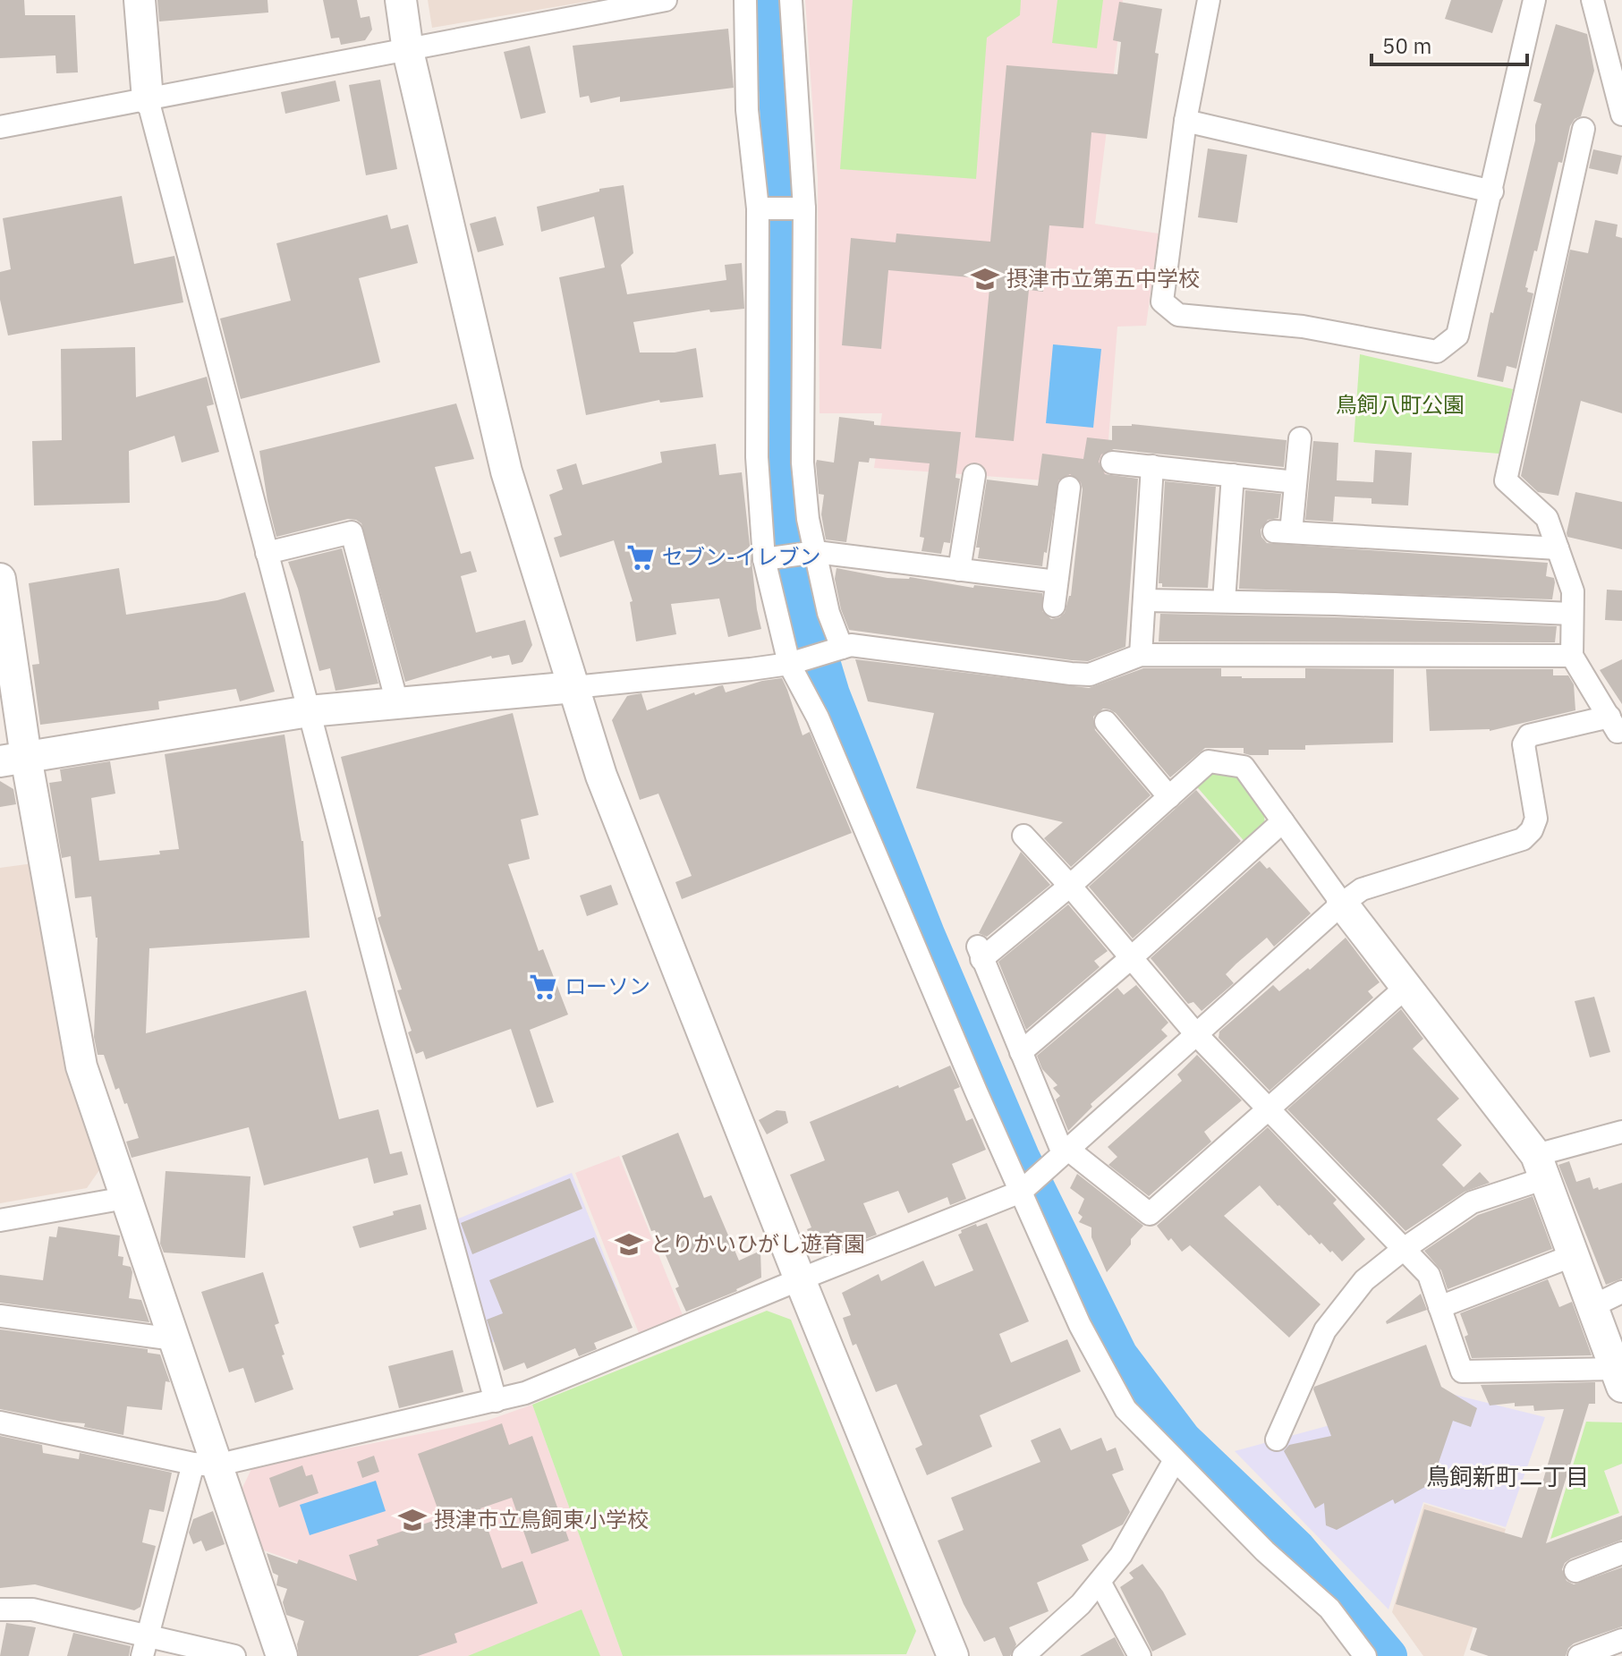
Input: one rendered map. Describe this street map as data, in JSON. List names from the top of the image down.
{
  "districts": ["鳥飼新町二丁目"],
  "parks": ["鳥飼八町公園"],
  "places": {
    "school or university": ["摂津市立第五中学校", "とりかいひがし遊育園", "摂津市立鳥飼東小学校"],
    "supermarket": ["セブン-イレブン", "ローソン"]
  },
  "scale_bar": "50 m"
}
